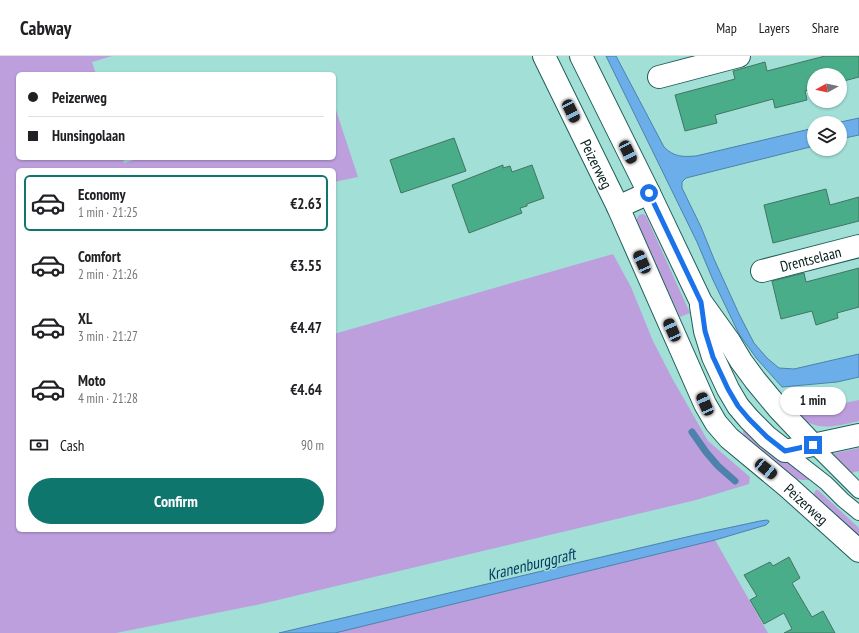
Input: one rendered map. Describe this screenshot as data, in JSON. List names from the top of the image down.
{
  "streets": {
    "street": ["Peizerweg", "Drentselaan"]
  },
  "water": ["Kranenburggraft"],
  "north": "left",
  "page": {
    "header": "Cabway",
    "nav": ["Map", "Layers", "Share"],
    "banner": ["Peizerweg", "Hunsingolaan"],
    "list": [
      {
        "name": "Economy",
        "note": "1 min · 21:25",
        "value": "€2.63"
      },
      {
        "name": "Comfort",
        "note": "2 min · 21:26",
        "value": "€3.55"
      },
      {
        "name": "XL",
        "note": "3 min · 21:27",
        "value": "€4.47"
      },
      {
        "name": "Moto",
        "note": "4 min · 21:28",
        "value": "€4.64"
      }
    ],
    "bubble": "1 min",
    "pay": ["Cash", "90 m"],
    "buttons": "Confirm"
  }
}
